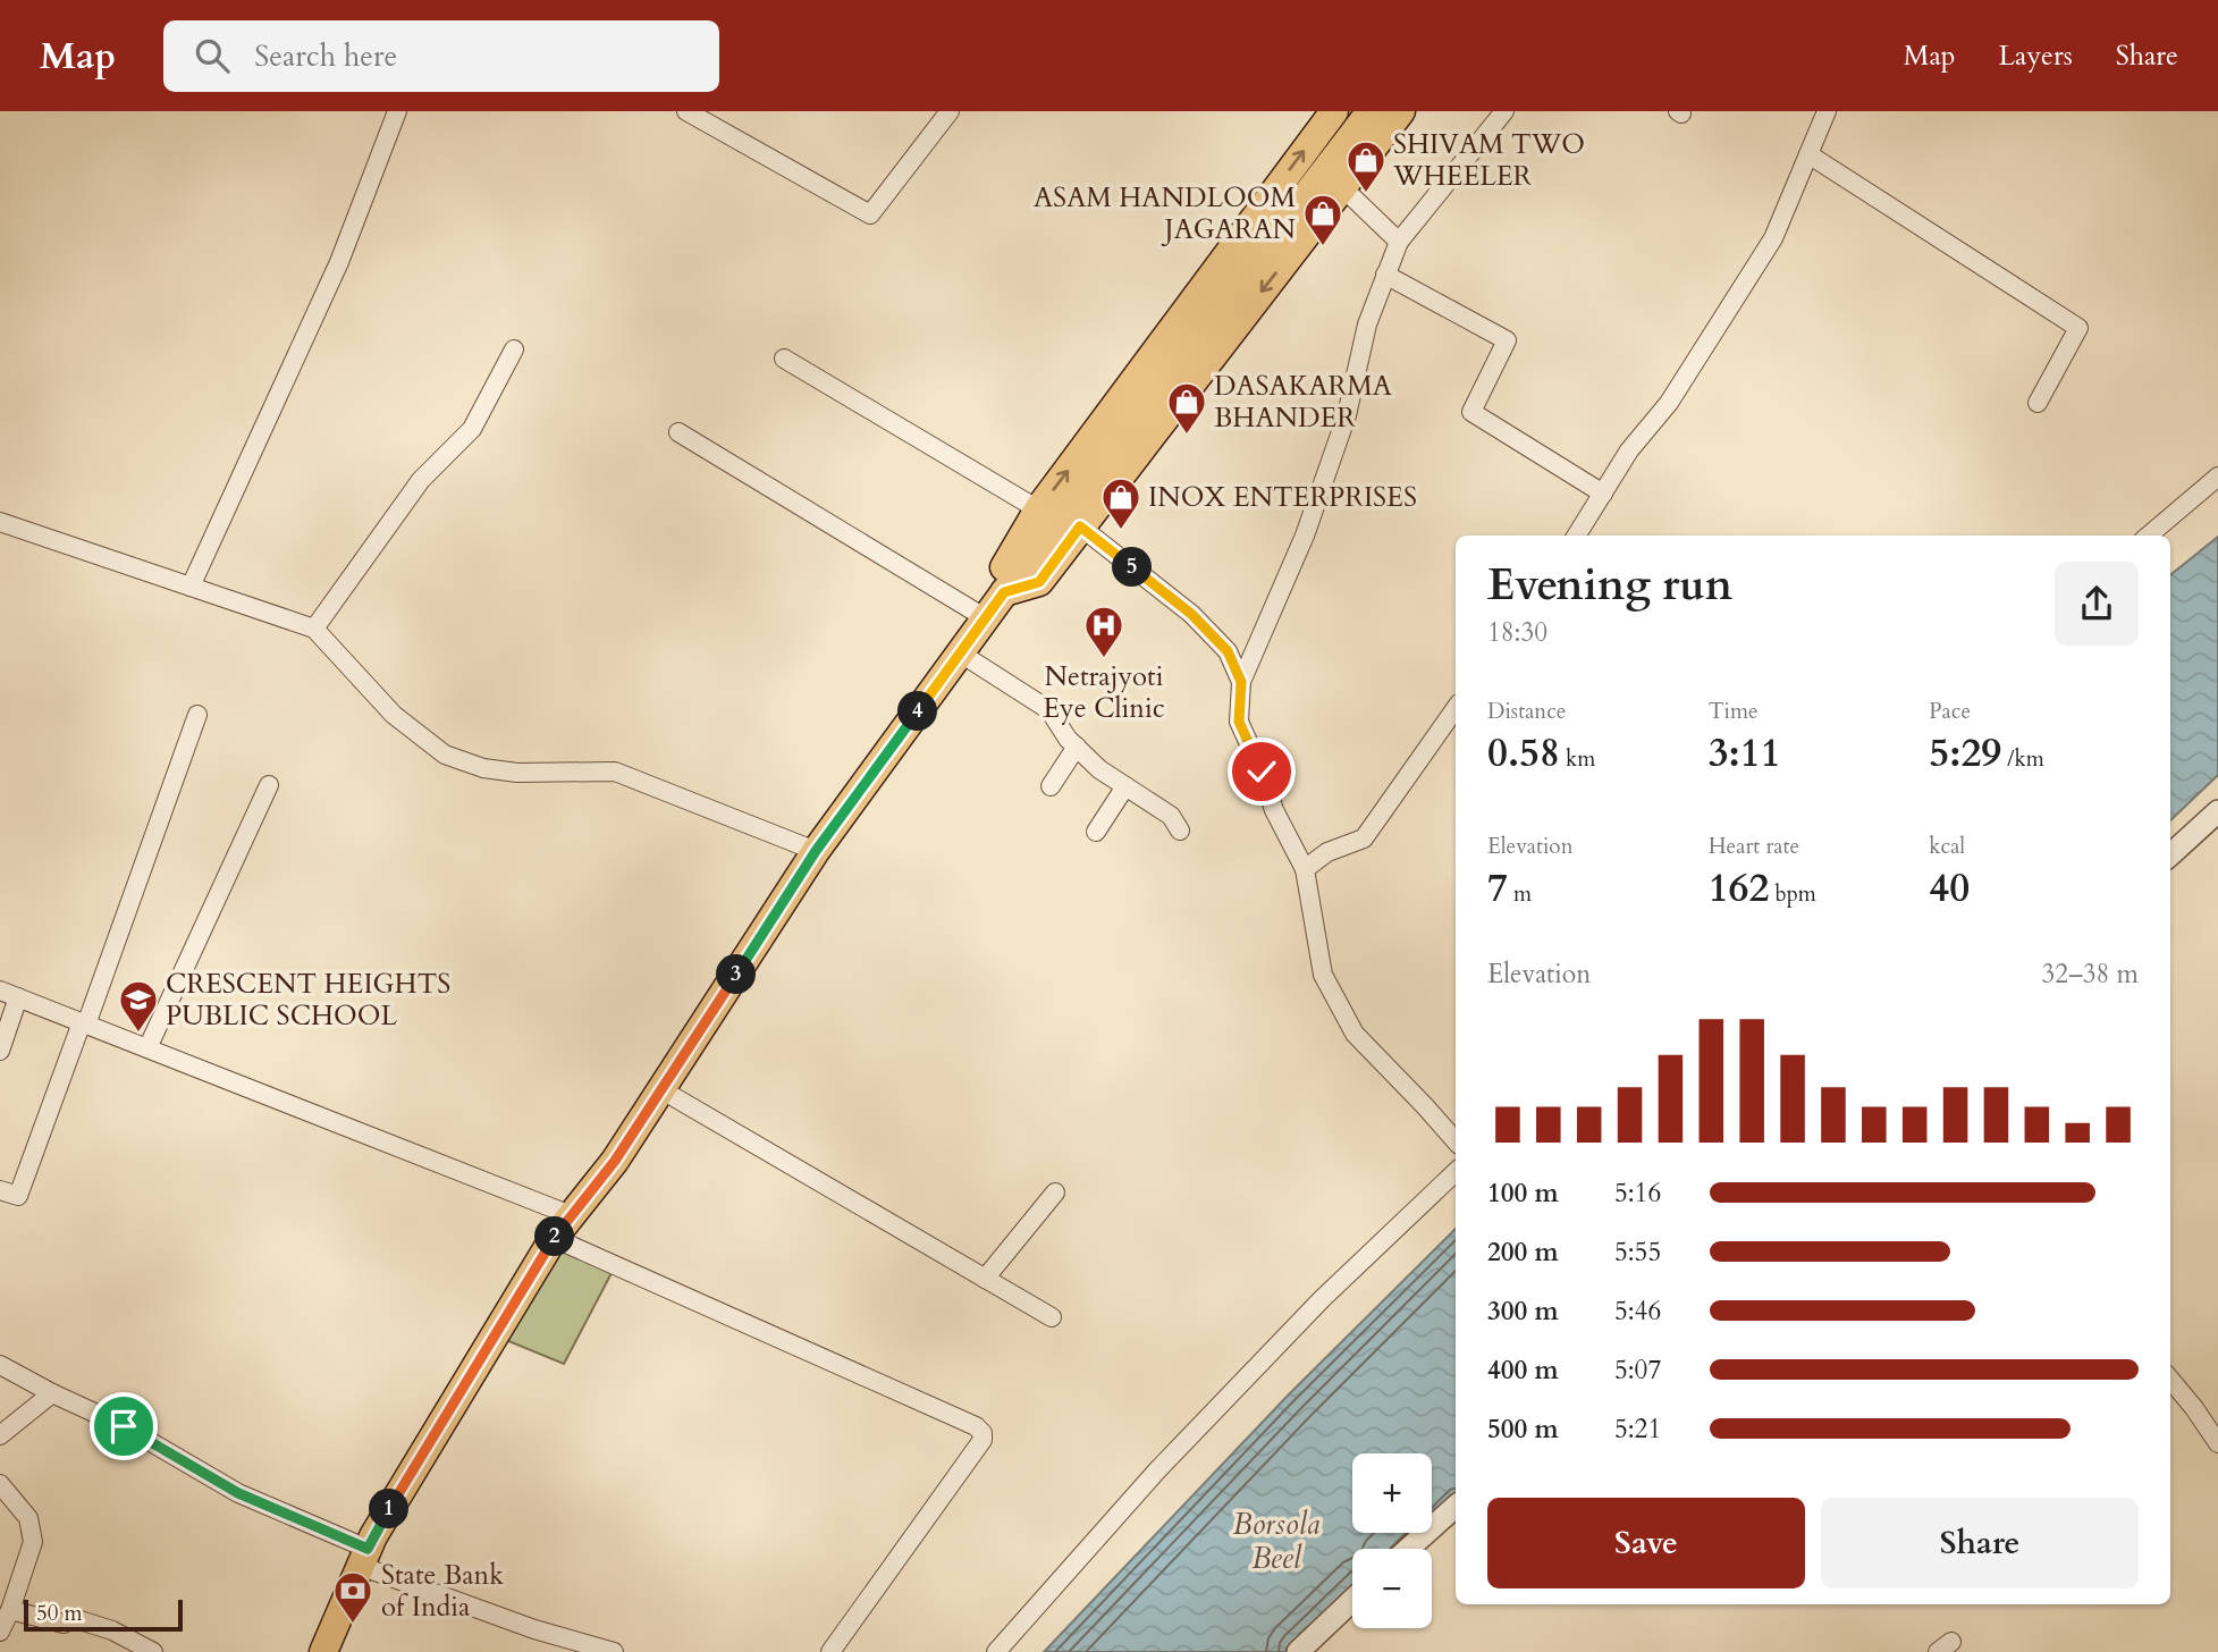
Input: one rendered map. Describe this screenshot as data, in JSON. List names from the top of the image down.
{
  "water": ["Borsola Beel"],
  "places": {
    "shop": [
      "SHIVAM TWO WHEELER",
      "ASAM HANDLOOM JAGARAN",
      "DASAKARMA BHANDER",
      "INOX ENTERPRISES"
    ],
    "hospital": ["Netrajyoti Eye Clinic"],
    "school or university": ["CRESCENT HEIGHTS PUBLIC SCHOOL"],
    "bank": ["State Bank of India"]
  },
  "scale_bar": "50 m",
  "page": {
    "header": "Map",
    "search": "Search here",
    "nav": ["Map", "Layers", "Share"],
    "heading": ["Evening run", "18:30"],
    "pins": [
      "5",
      "4",
      "3",
      "2",
      "1"
    ],
    "stats": [
      ["Distance", "0.58 km"],
      ["Time", "3:11"],
      ["Pace", "5:29 /km"],
      ["Elevation", "7 m"],
      ["Heart rate", "162 bpm"],
      ["kcal", "40"]
    ],
    "chart": ["Elevation", "32–38 m"],
    "list": [
      {
        "name": "100 m",
        "note": "5:16"
      },
      {
        "name": "200 m",
        "note": "5:55"
      },
      {
        "name": "300 m",
        "note": "5:46"
      },
      {
        "name": "400 m",
        "note": "5:07"
      },
      {
        "name": "500 m",
        "note": "5:21"
      }
    ],
    "map_buttons": ["+", "−"],
    "buttons": ["Save", "Share"],
    "scale": "50 m"
  }
}
